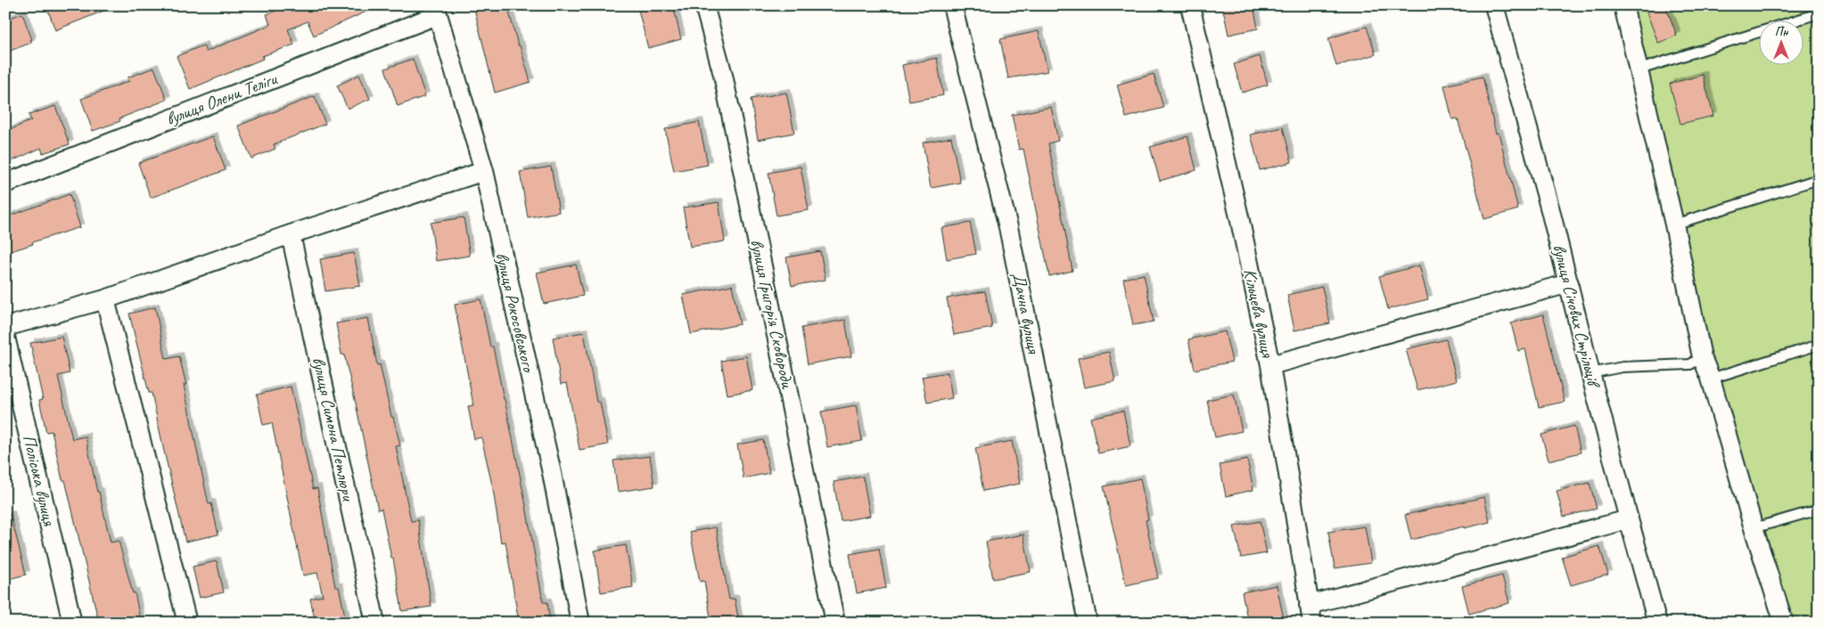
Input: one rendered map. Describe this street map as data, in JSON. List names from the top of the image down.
{
  "streets": {
    "street": [
      "вулиця Олени Теліги",
      "вулиця Рокосовського",
      "Дачна вулиця",
      "Кільцева вулиця",
      "вулиця Григорія Сковороди",
      "вулиця Січових Стрільців",
      "вулиця Симона Петлюри",
      "Поліська вулиця"
    ]
  },
  "crossings": [
    ["вулиця Олени Теліги", "вулиця Рокосовського"]
  ],
  "north": "top"
}
